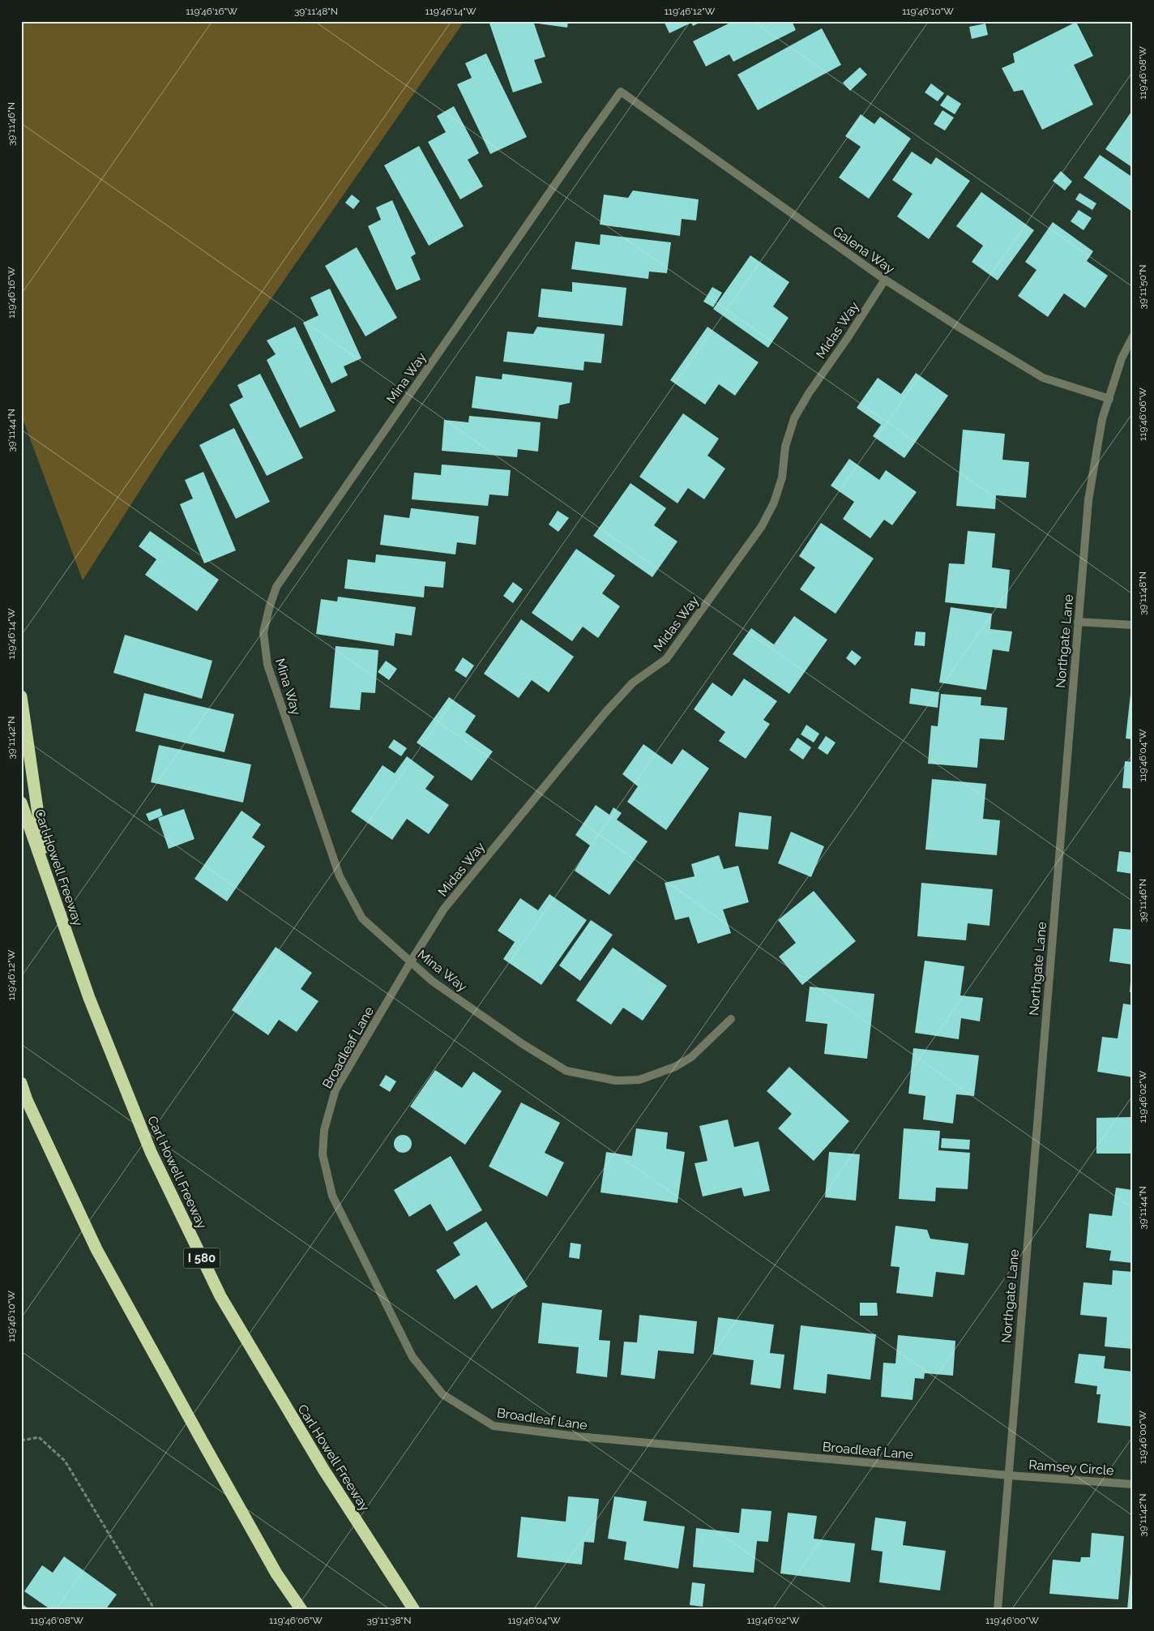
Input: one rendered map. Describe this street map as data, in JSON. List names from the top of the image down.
{
  "streets": {
    "highway": ["Carl Howell Freeway", "I 580"],
    "street": [
      "Galena Way",
      "Midas Way",
      "Mina Way",
      "Northgate Lane",
      "Broadleaf Lane",
      "Ramsey Circle"
    ]
  },
  "crossings": [
    ["Galena Way", "Midas Way"],
    ["Galena Way", "Mina Way"],
    ["Galena Way", "Northgate Lane"],
    ["Midas Way", "Mina Way"],
    ["Midas Way", "Broadleaf Lane"],
    ["Mina Way", "Broadleaf Lane"],
    ["Northgate Lane", "Broadleaf Lane"],
    ["Northgate Lane", "Ramsey Circle"],
    ["Broadleaf Lane", "Ramsey Circle"]
  ],
  "coordinates": [
    "119°46'16\"W",
    "39°11'48\"N",
    "119°46'14\"W",
    "119°46'12\"W",
    "119°46'10\"W",
    "119°46'08\"W",
    "39°11'46\"N",
    "39°11'50\"N",
    "119°46'06\"W",
    "39°11'44\"N",
    "39°11'42\"N",
    "119°46'04\"W",
    "119°46'02\"W",
    "119°46'00\"W",
    "39°11'38\"N"
  ]
}
